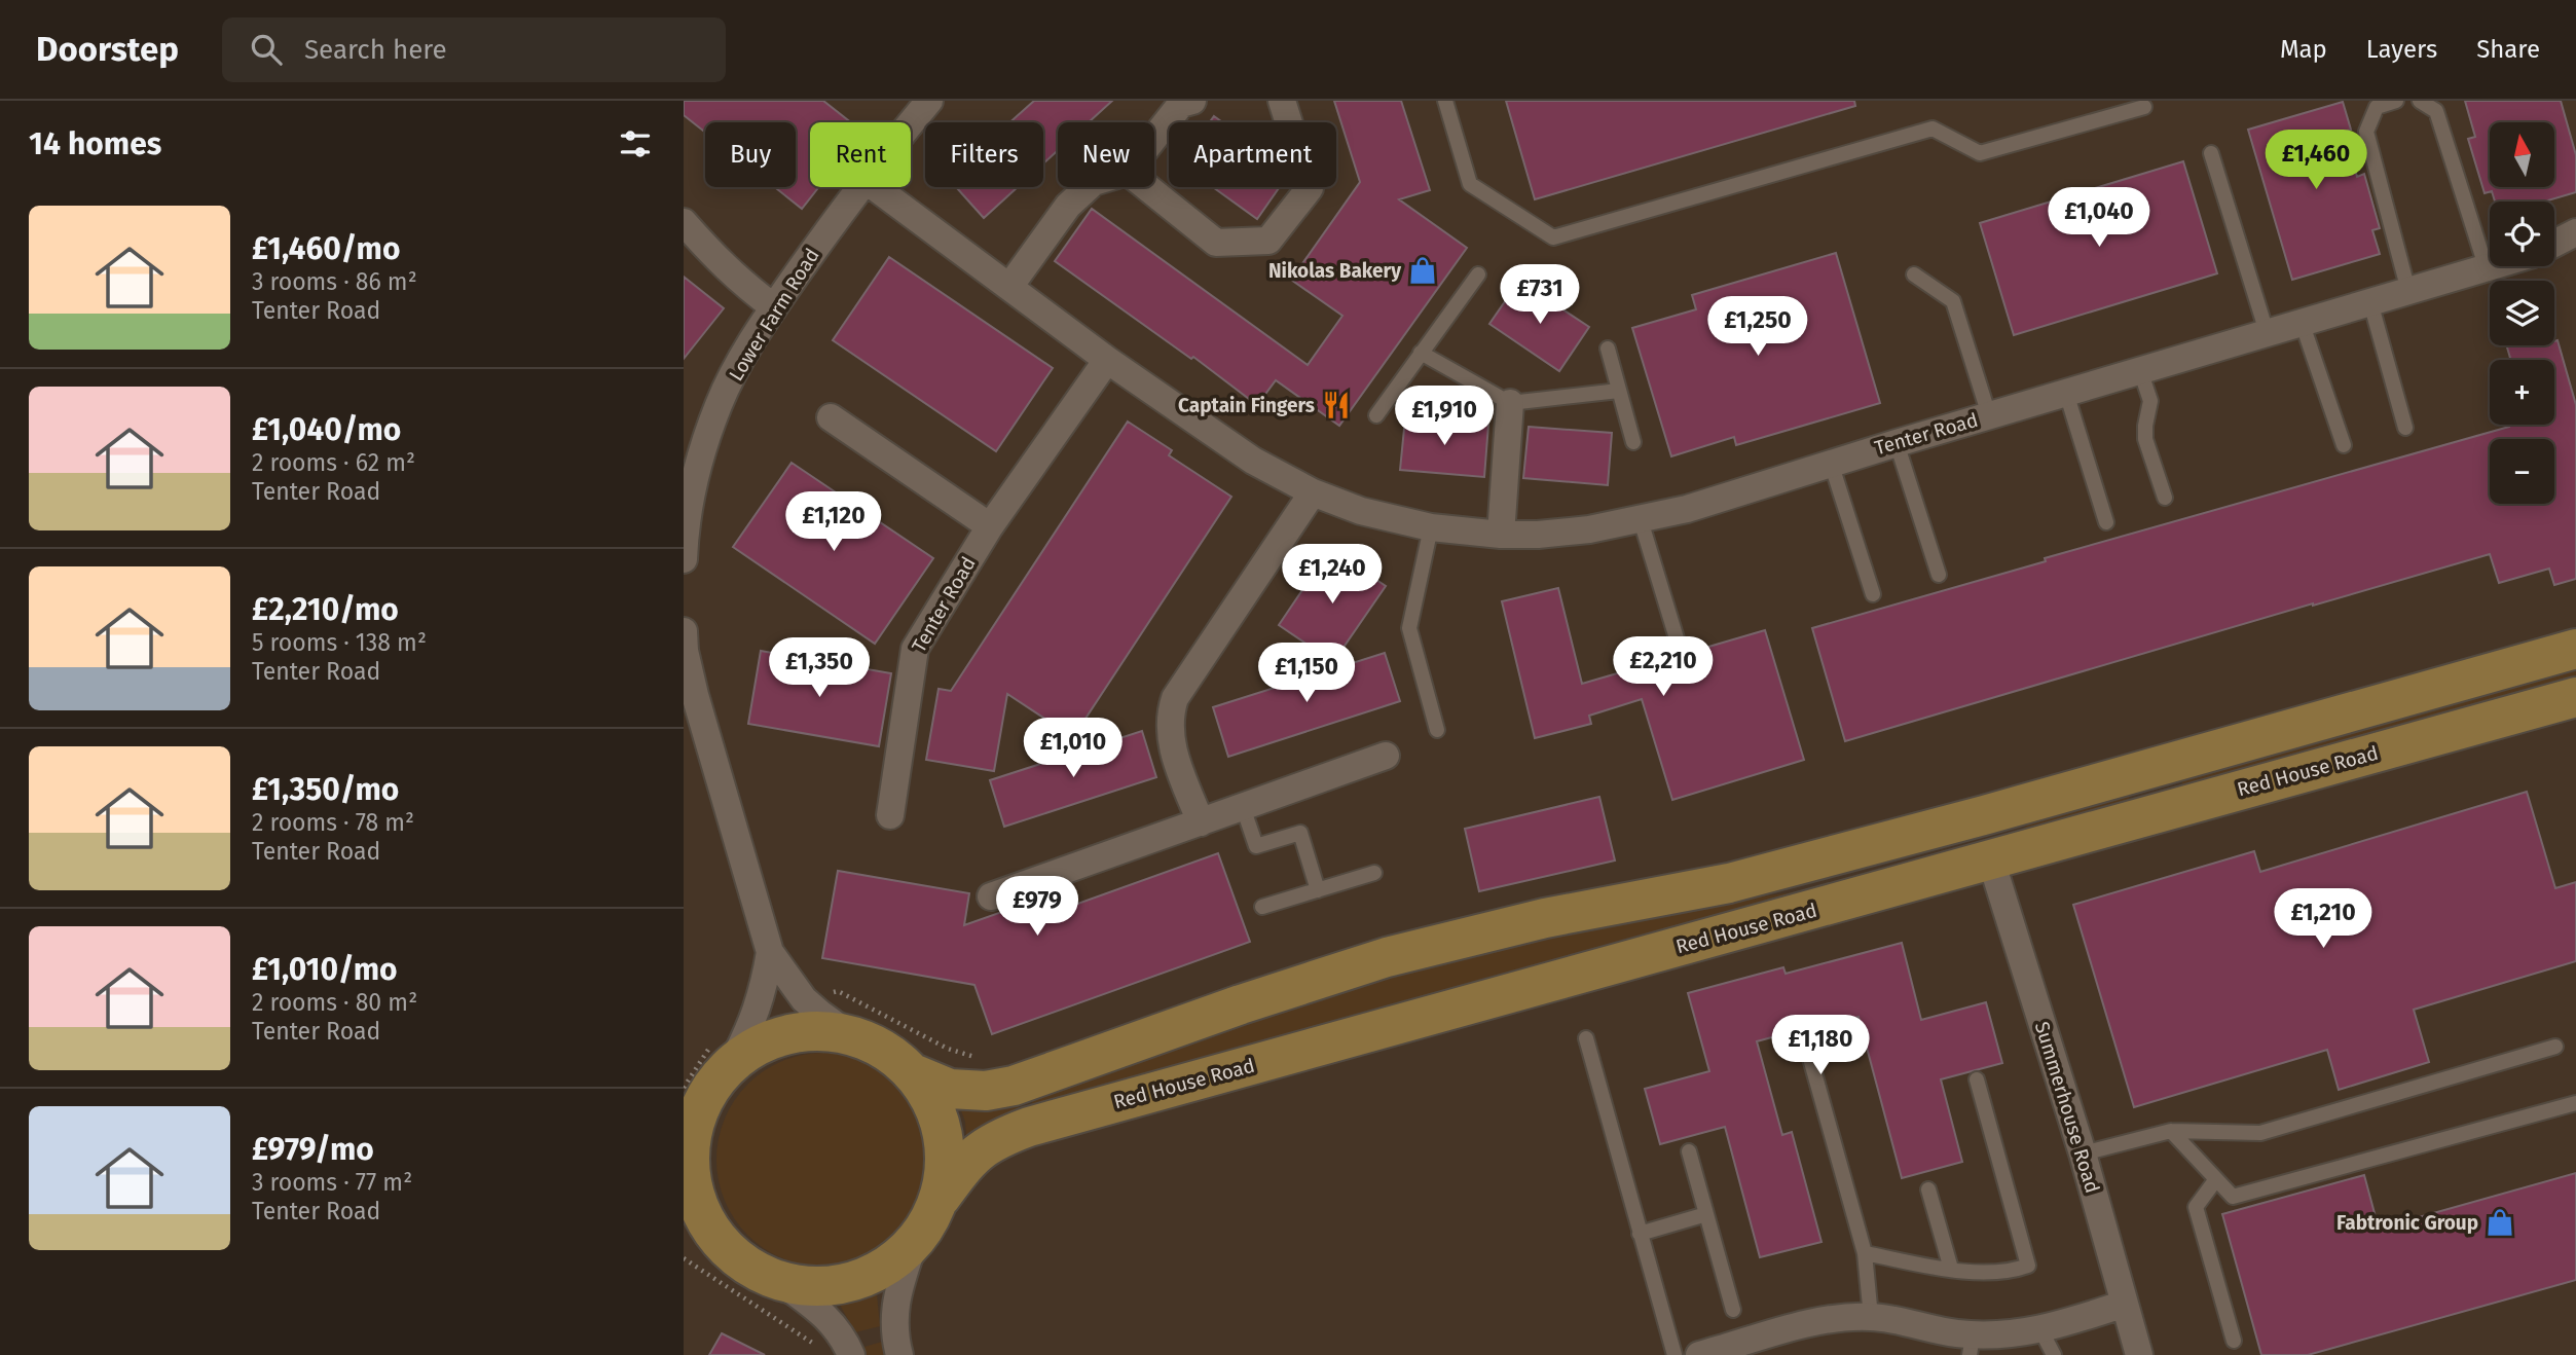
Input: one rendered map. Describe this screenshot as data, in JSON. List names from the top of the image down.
{
  "streets": {
    "main road": ["Red House Road"],
    "street": ["Lower Farm Road", "Tenter Road", "Summerhouse Road"]
  },
  "crossings": [
    ["Red House Road", "Summerhouse Road"]
  ],
  "places": {
    "shop": ["Nikolas Bakery", "Fabtronic Group"],
    "restaurant": ["Captain Fingers"]
  },
  "north": "top",
  "page": {
    "header": "Doorstep",
    "search": "Search here",
    "nav": ["Map", "Layers", "Share"],
    "heading": "14 homes",
    "map_buttons": ["+", "−"],
    "chip": [
      "Buy",
      "Rent",
      "Filters",
      "New",
      "Apartment"
    ],
    "price": [
      "£1,460",
      "£1,040",
      "£731",
      "£1,250",
      "£1,910",
      "£1,120",
      "£1,240",
      "£2,210",
      "£1,350",
      "£1,150",
      "£1,010",
      "£979",
      "£1,210",
      "£1,180"
    ],
    "list": [
      {
        "name": "£1,460/mo",
        "note": "3 rooms · 86 m² · Tenter Road"
      },
      {
        "name": "£1,040/mo",
        "note": "2 rooms · 62 m² · Tenter Road"
      },
      {
        "name": "£2,210/mo",
        "note": "5 rooms · 138 m² · Tenter Road"
      },
      {
        "name": "£1,350/mo",
        "note": "2 rooms · 78 m² · Tenter Road"
      },
      {
        "name": "£1,010/mo",
        "note": "2 rooms · 80 m² · Tenter Road"
      },
      {
        "name": "£979/mo",
        "note": "3 rooms · 77 m² · Tenter Road"
      }
    ]
  }
}
